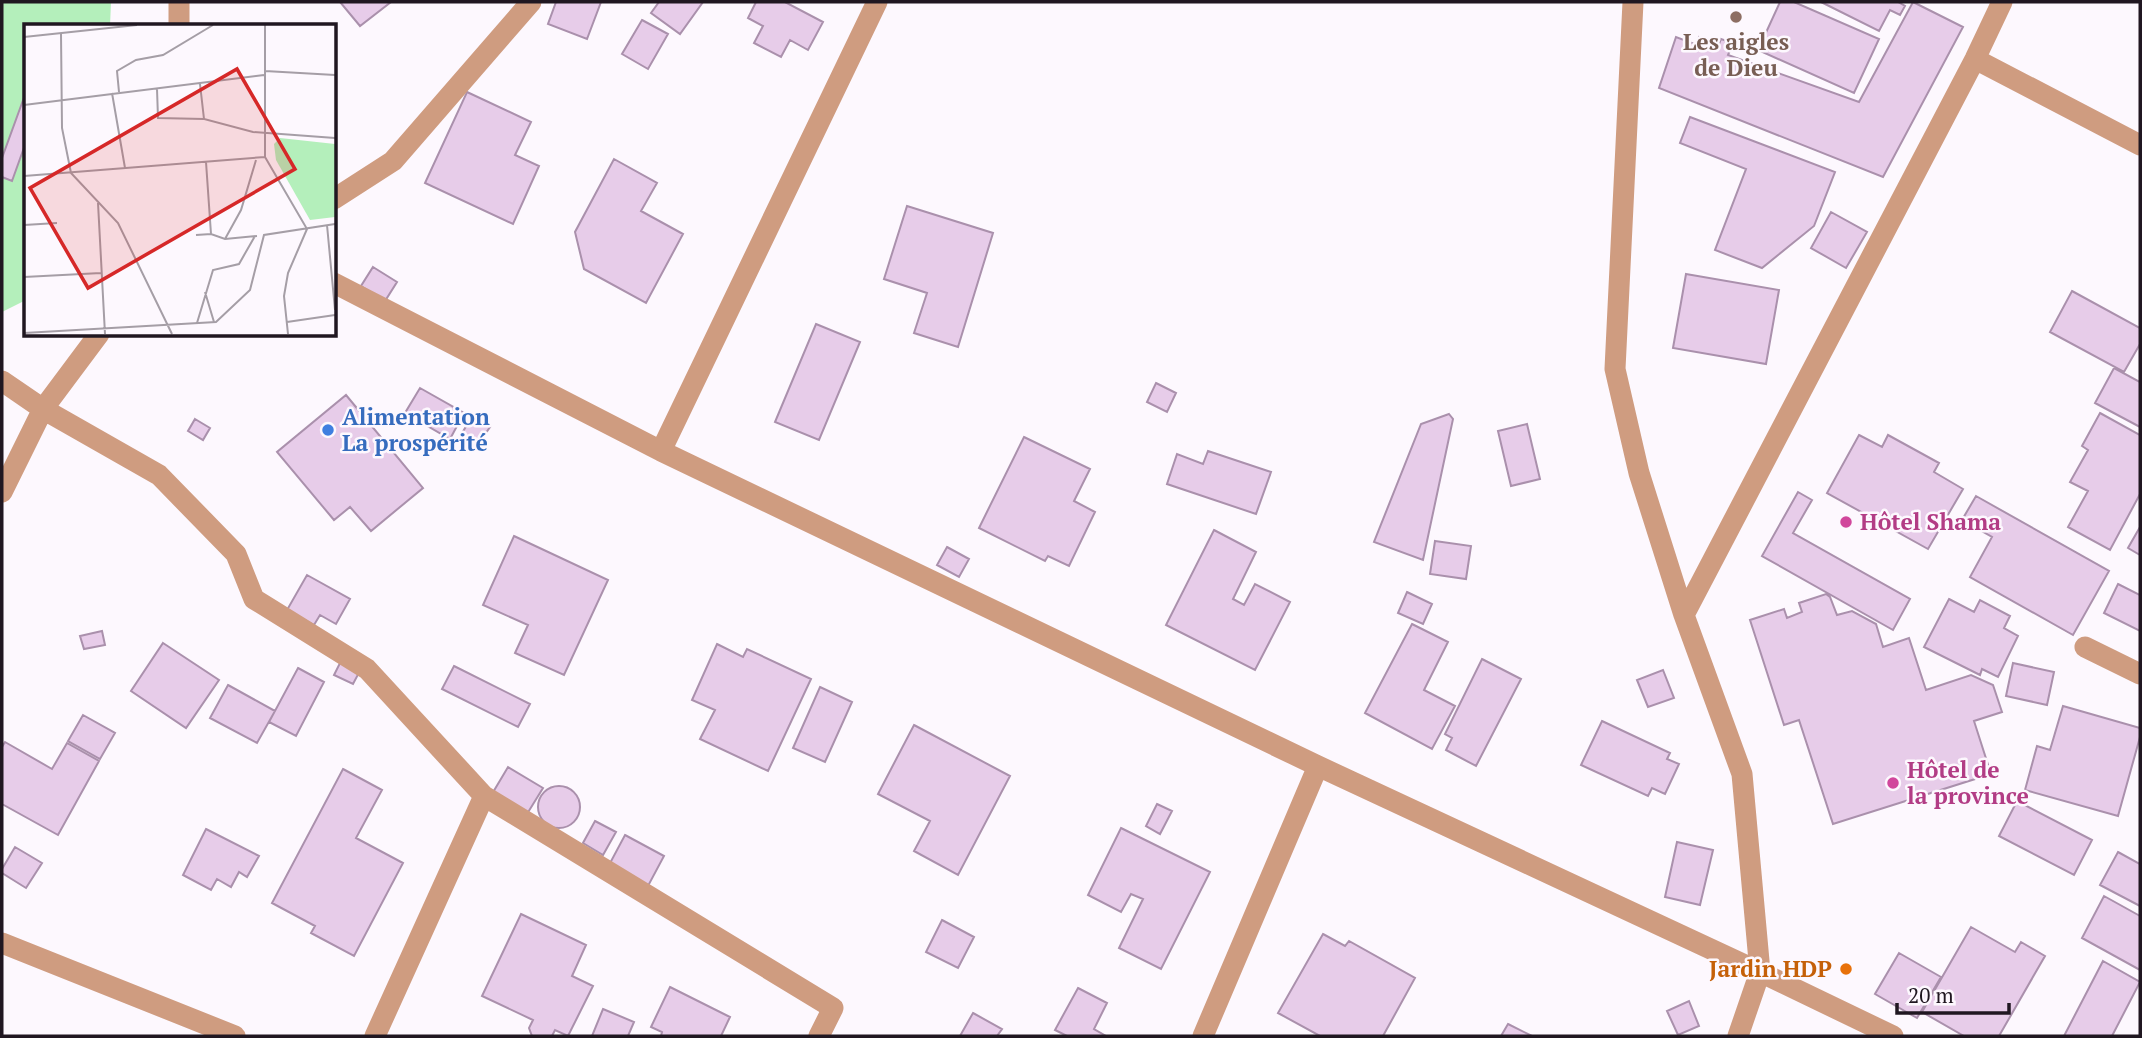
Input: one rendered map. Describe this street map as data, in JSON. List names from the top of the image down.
{
  "places": [
    "Les aigles de Dieu",
    "Alimentation La prospérité",
    "Hôtel Shama",
    "Hôtel de la province",
    "Jardin HDP"
  ],
  "scale_bar": "20 m"
}
